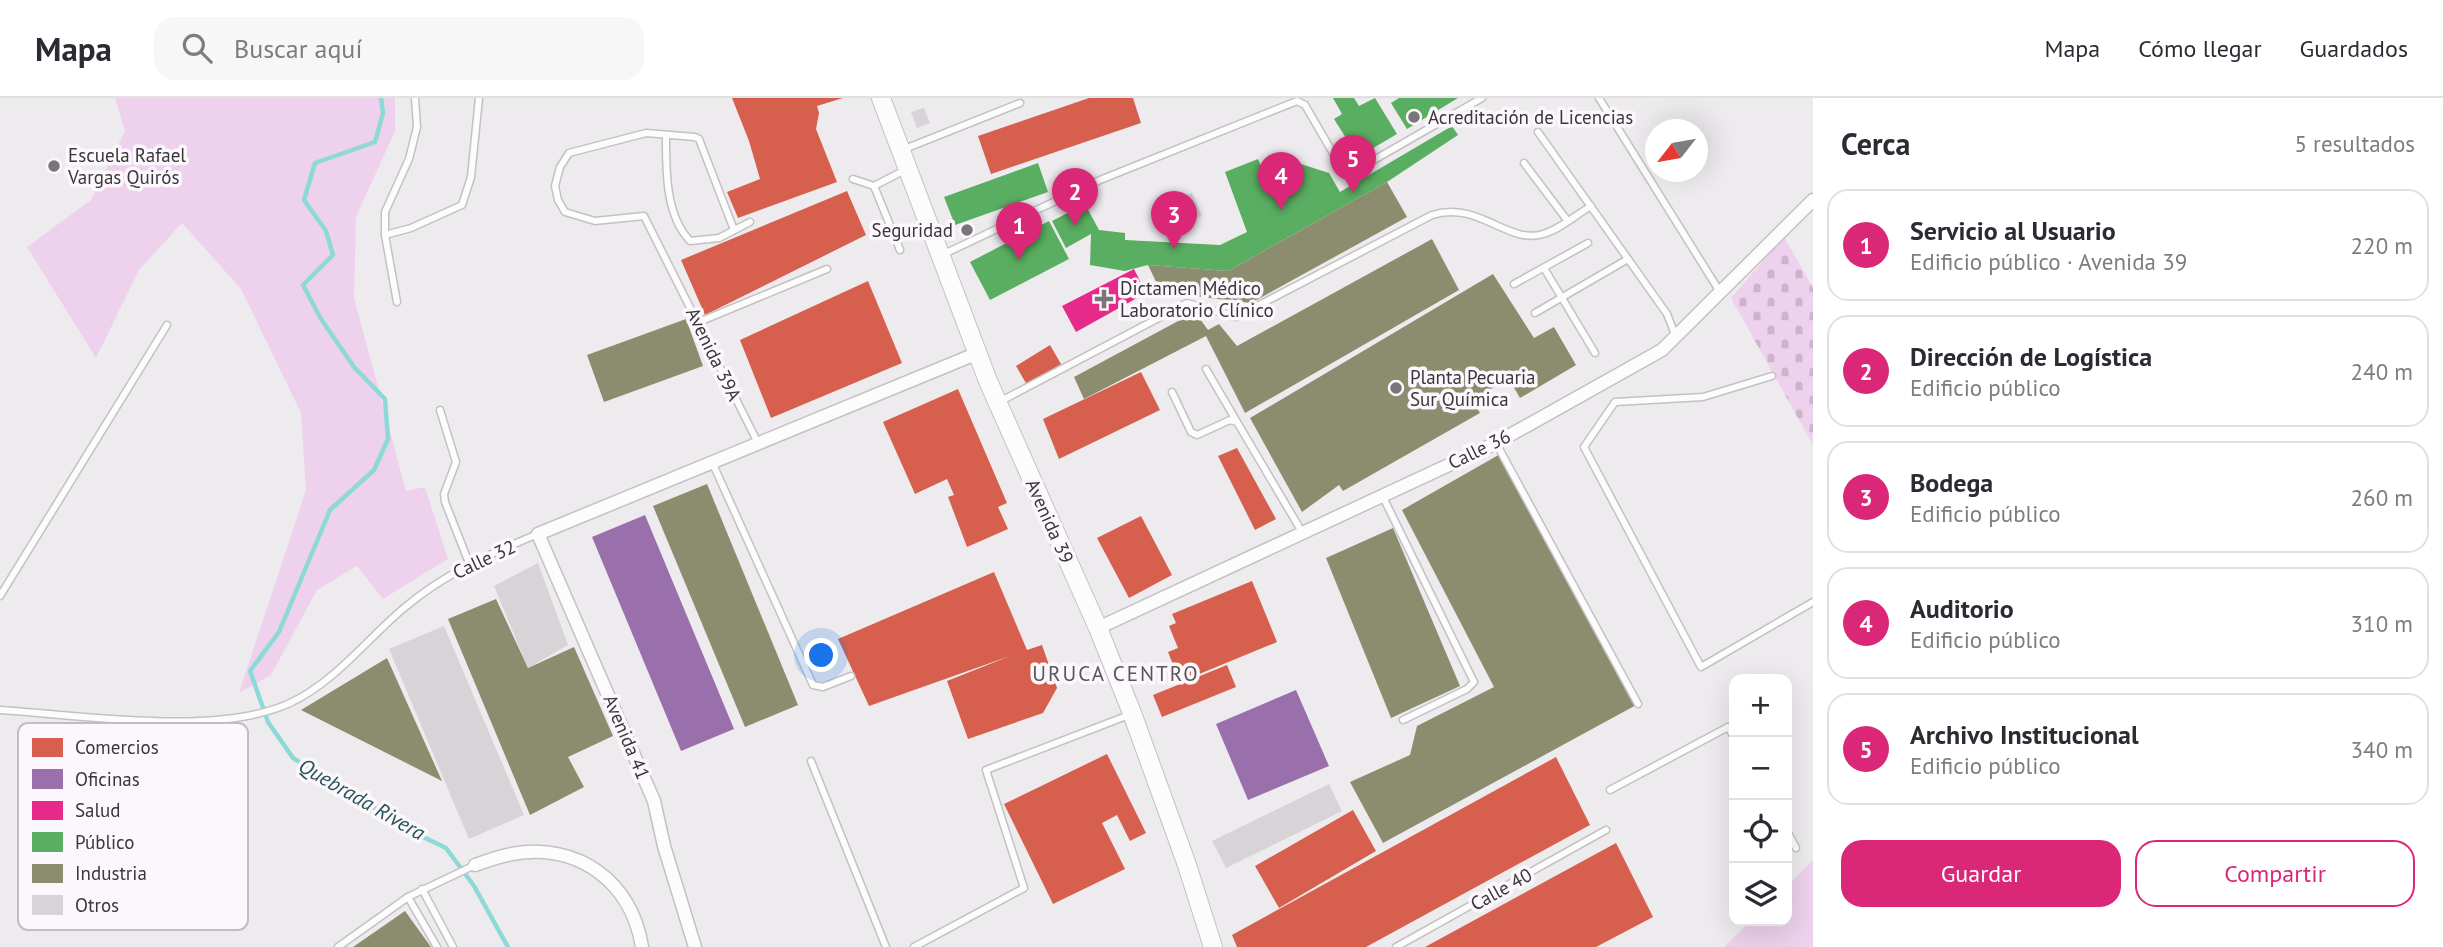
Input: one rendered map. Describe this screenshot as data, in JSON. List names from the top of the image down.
{
  "streets": {
    "main road": ["Avenida 39"],
    "street": ["Calle 36", "Calle 32", "Avenida 41"],
    "lane": ["Avenida 39A", "Calle 40"]
  },
  "crossings": [
    ["Avenida 39A", "Calle 32"],
    ["Calle 36", "Avenida 39"],
    ["Avenida 39", "Calle 32"],
    ["Calle 32", "Avenida 41"]
  ],
  "districts": ["URUCA CENTRO"],
  "water": ["Quebrada Rivera"],
  "places": {
    "other": [
      "Acreditación de Licencias",
      "Escuela Rafael Vargas Quirós",
      "Seguridad",
      "Planta Pecuaria Sur Química"
    ],
    "health": ["Dictamen Médico Laboratorio Clínico"]
  },
  "legend": [
    "Comercios",
    "Oficinas",
    "Salud",
    "Público",
    "Industria",
    "Otros"
  ],
  "north": "bottom left",
  "page": {
    "header": "Mapa",
    "search": "Buscar aquí",
    "nav": ["Mapa", "Cómo llegar", "Guardados"],
    "heading": ["Cerca", "5 resultados"],
    "pins": [
      "5",
      "4",
      "2",
      "3",
      "1"
    ],
    "list": [
      {
        "mark": "1",
        "name": "Servicio al Usuario",
        "note": "Edificio público · Avenida 39",
        "value": "220 m"
      },
      {
        "mark": "2",
        "name": "Dirección de Logística",
        "note": "Edificio público",
        "value": "240 m"
      },
      {
        "mark": "3",
        "name": "Bodega",
        "note": "Edificio público",
        "value": "260 m"
      },
      {
        "mark": "4",
        "name": "Auditorio",
        "note": "Edificio público",
        "value": "310 m"
      },
      {
        "mark": "5",
        "name": "Archivo Institucional",
        "note": "Edificio público",
        "value": "340 m"
      }
    ],
    "map_buttons": ["+", "−"],
    "buttons": ["Guardar", "Compartir"]
  }
}
